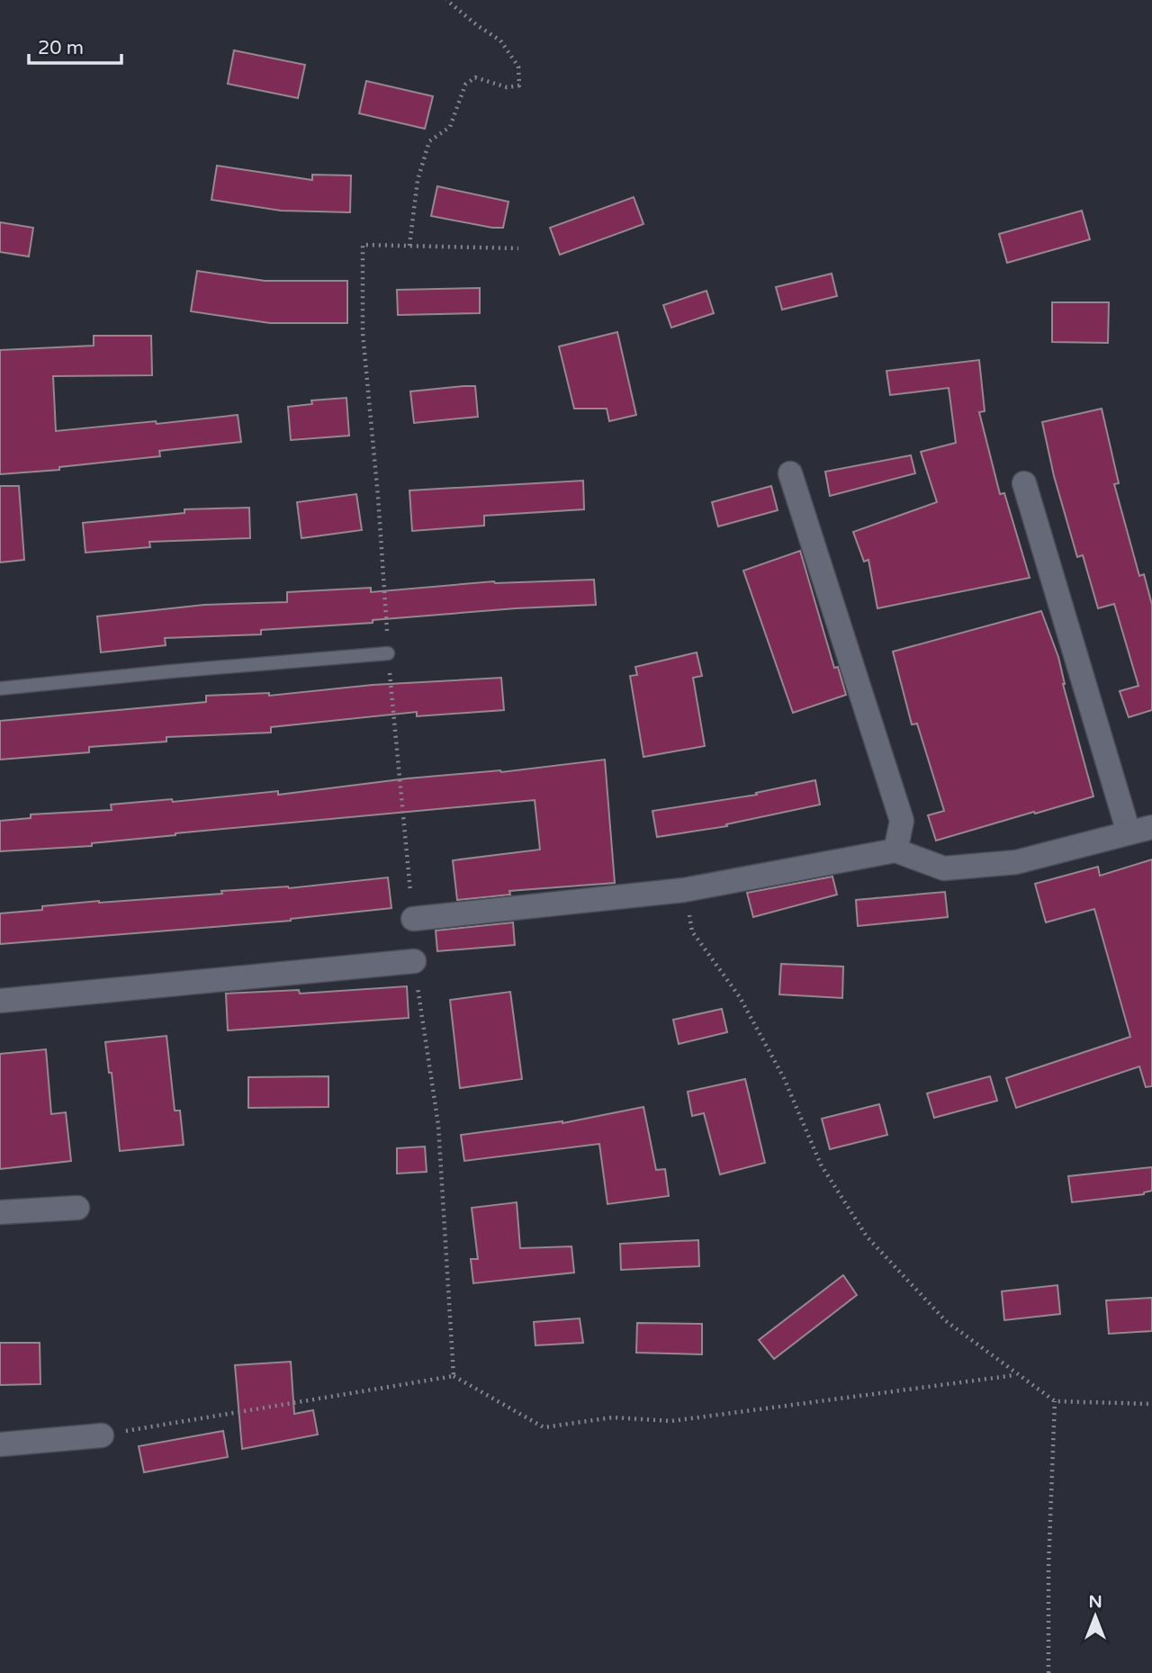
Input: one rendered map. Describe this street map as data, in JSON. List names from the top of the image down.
{
  "scale_bar": "20 m",
  "north": "top"
}
